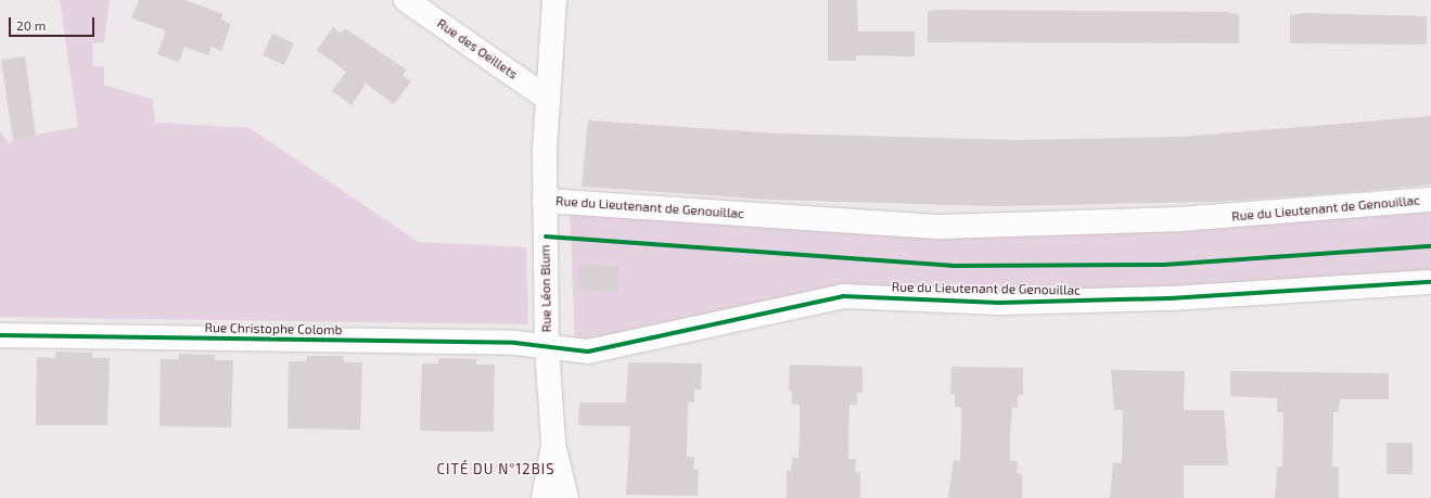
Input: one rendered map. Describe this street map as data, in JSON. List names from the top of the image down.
{
  "streets": {
    "street": [
      "Rue des Oeillets",
      "Rue du Lieutenant de Genouillac",
      "Rue Léon Blum",
      "Rue Christophe Colomb"
    ]
  },
  "crossings": [
    ["Rue des Oeillets", "Rue Léon Blum"],
    ["Rue du Lieutenant de Genouillac", "Rue Léon Blum"],
    ["Rue du Lieutenant de Genouillac", "Rue Christophe Colomb"],
    ["Rue Léon Blum", "Rue Christophe Colomb"]
  ],
  "districts": ["CITÉ DU N°12BIS"],
  "scale_bar": "20 m"
}
